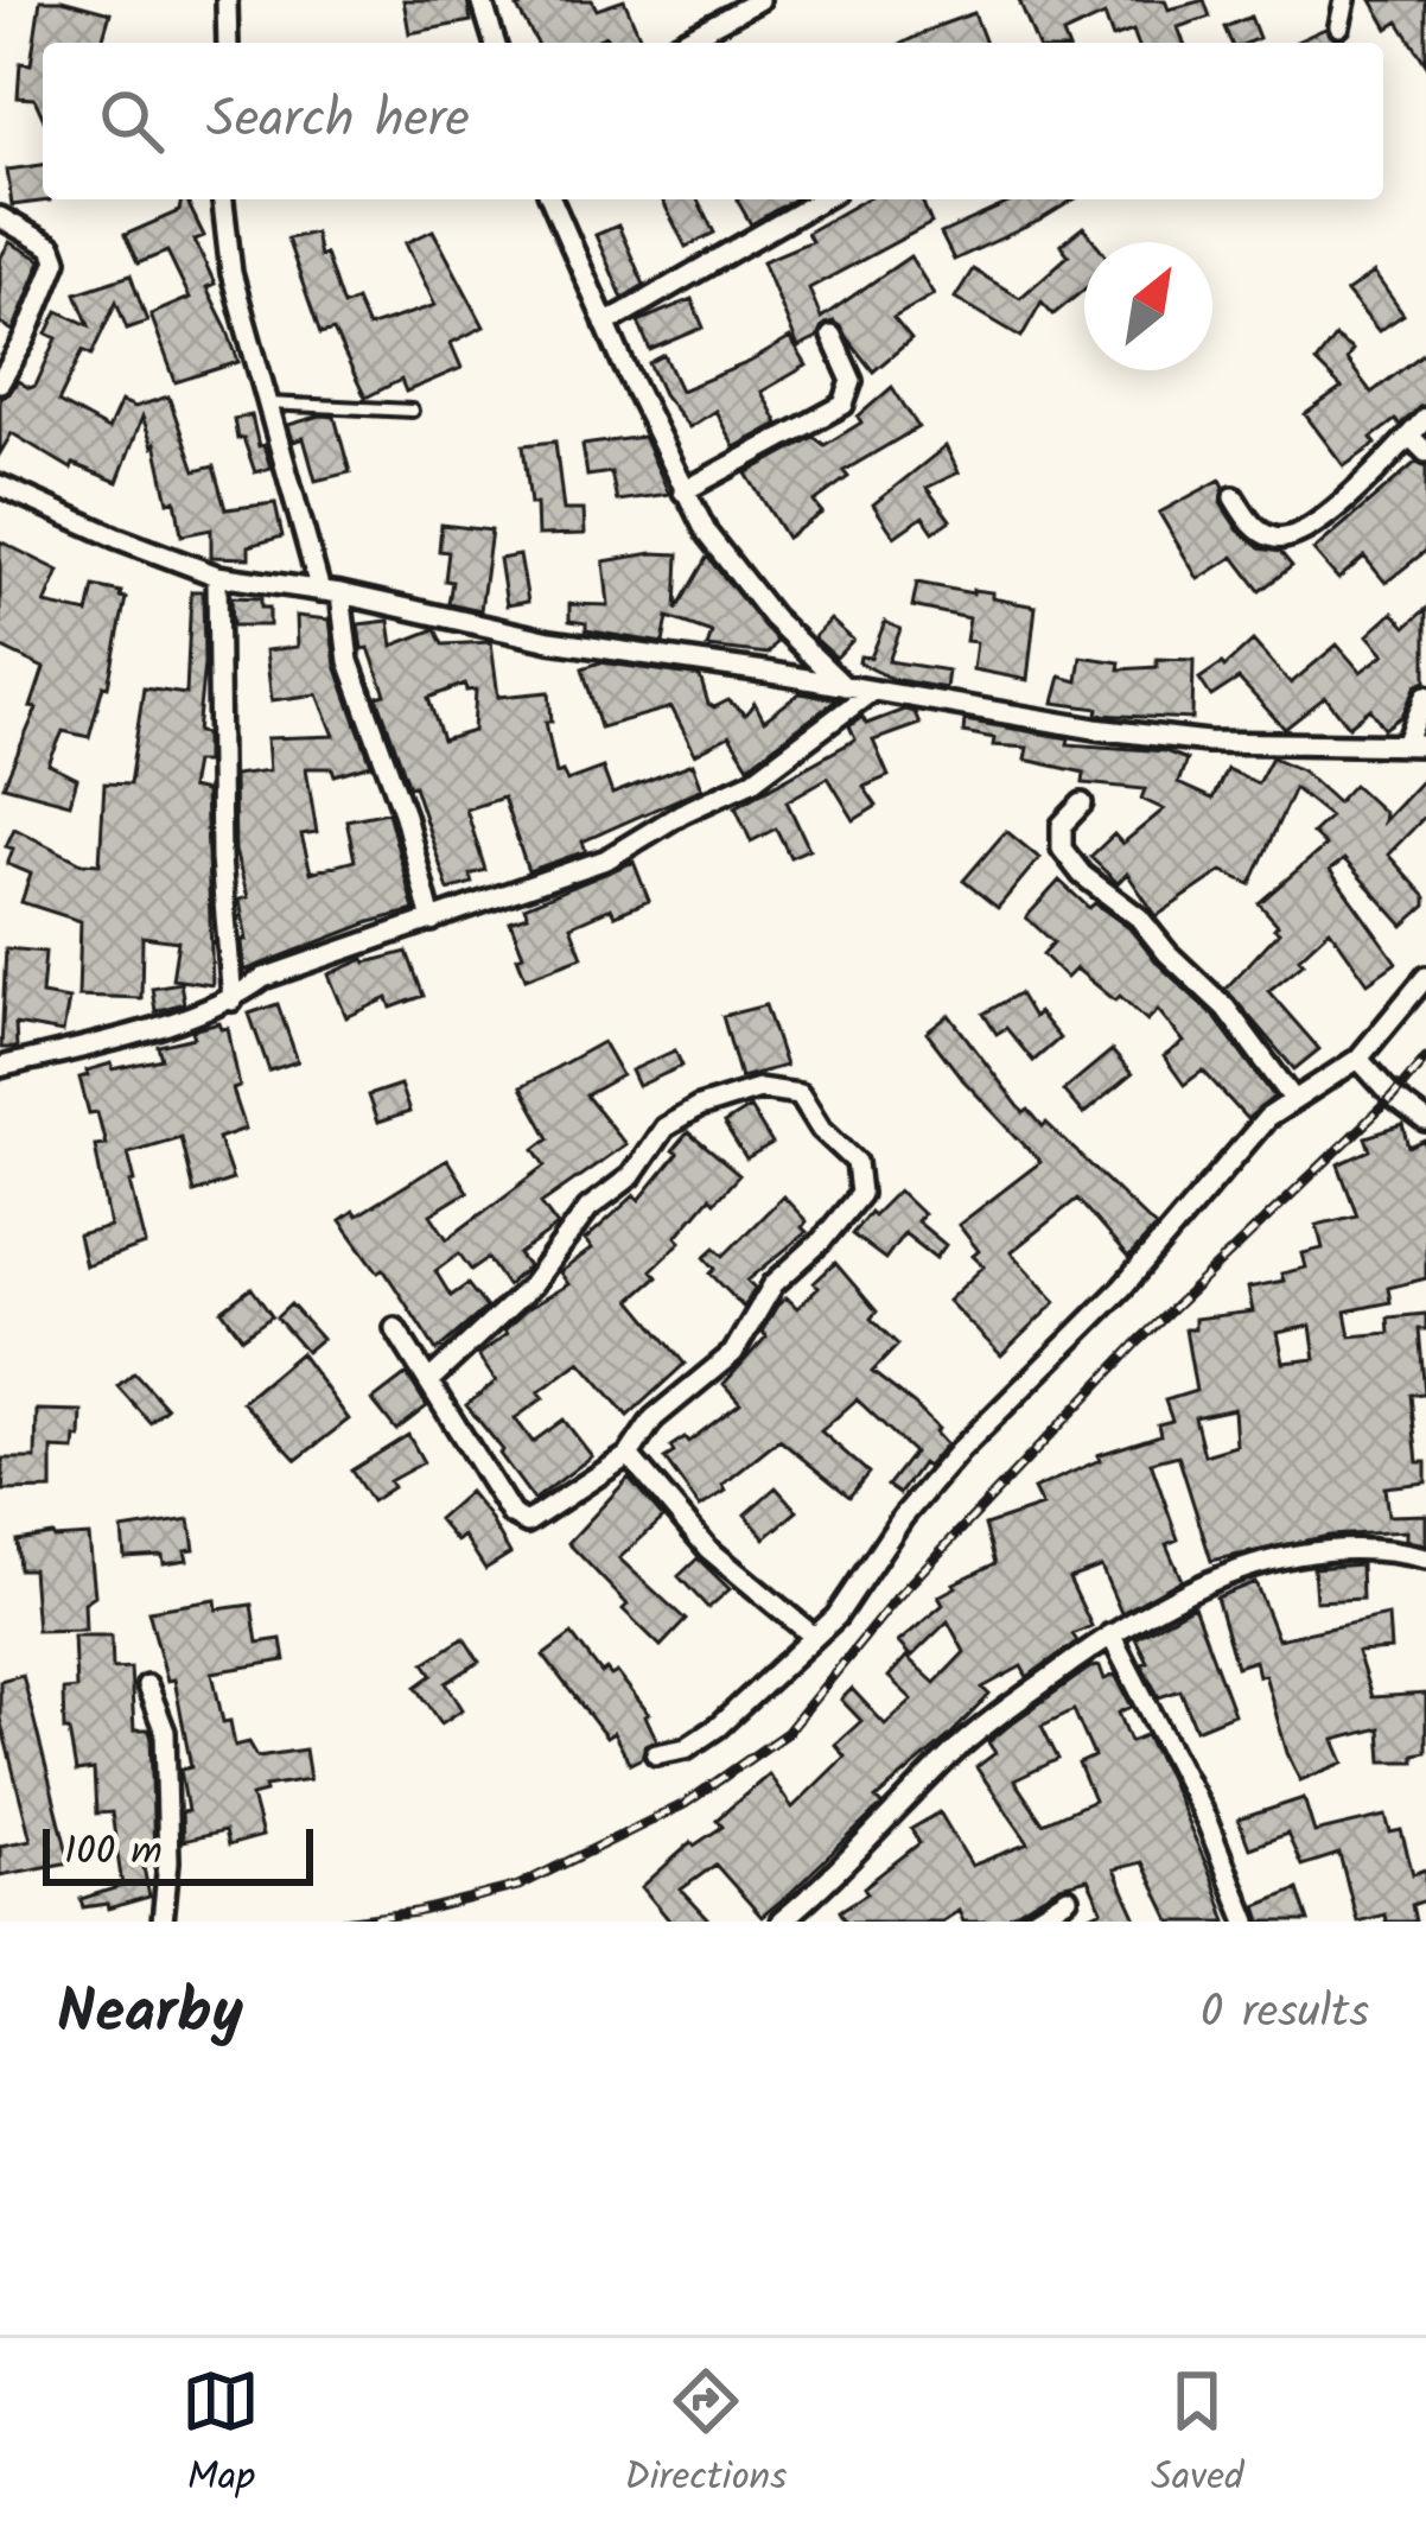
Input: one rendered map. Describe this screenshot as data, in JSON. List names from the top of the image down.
{
  "scale_bar": "100 m",
  "north": "top right",
  "page": {
    "search": "Search here",
    "scale": "100 m",
    "heading": ["Nearby", "0 results"],
    "nav": ["Map", "Directions", "Saved"]
  }
}
